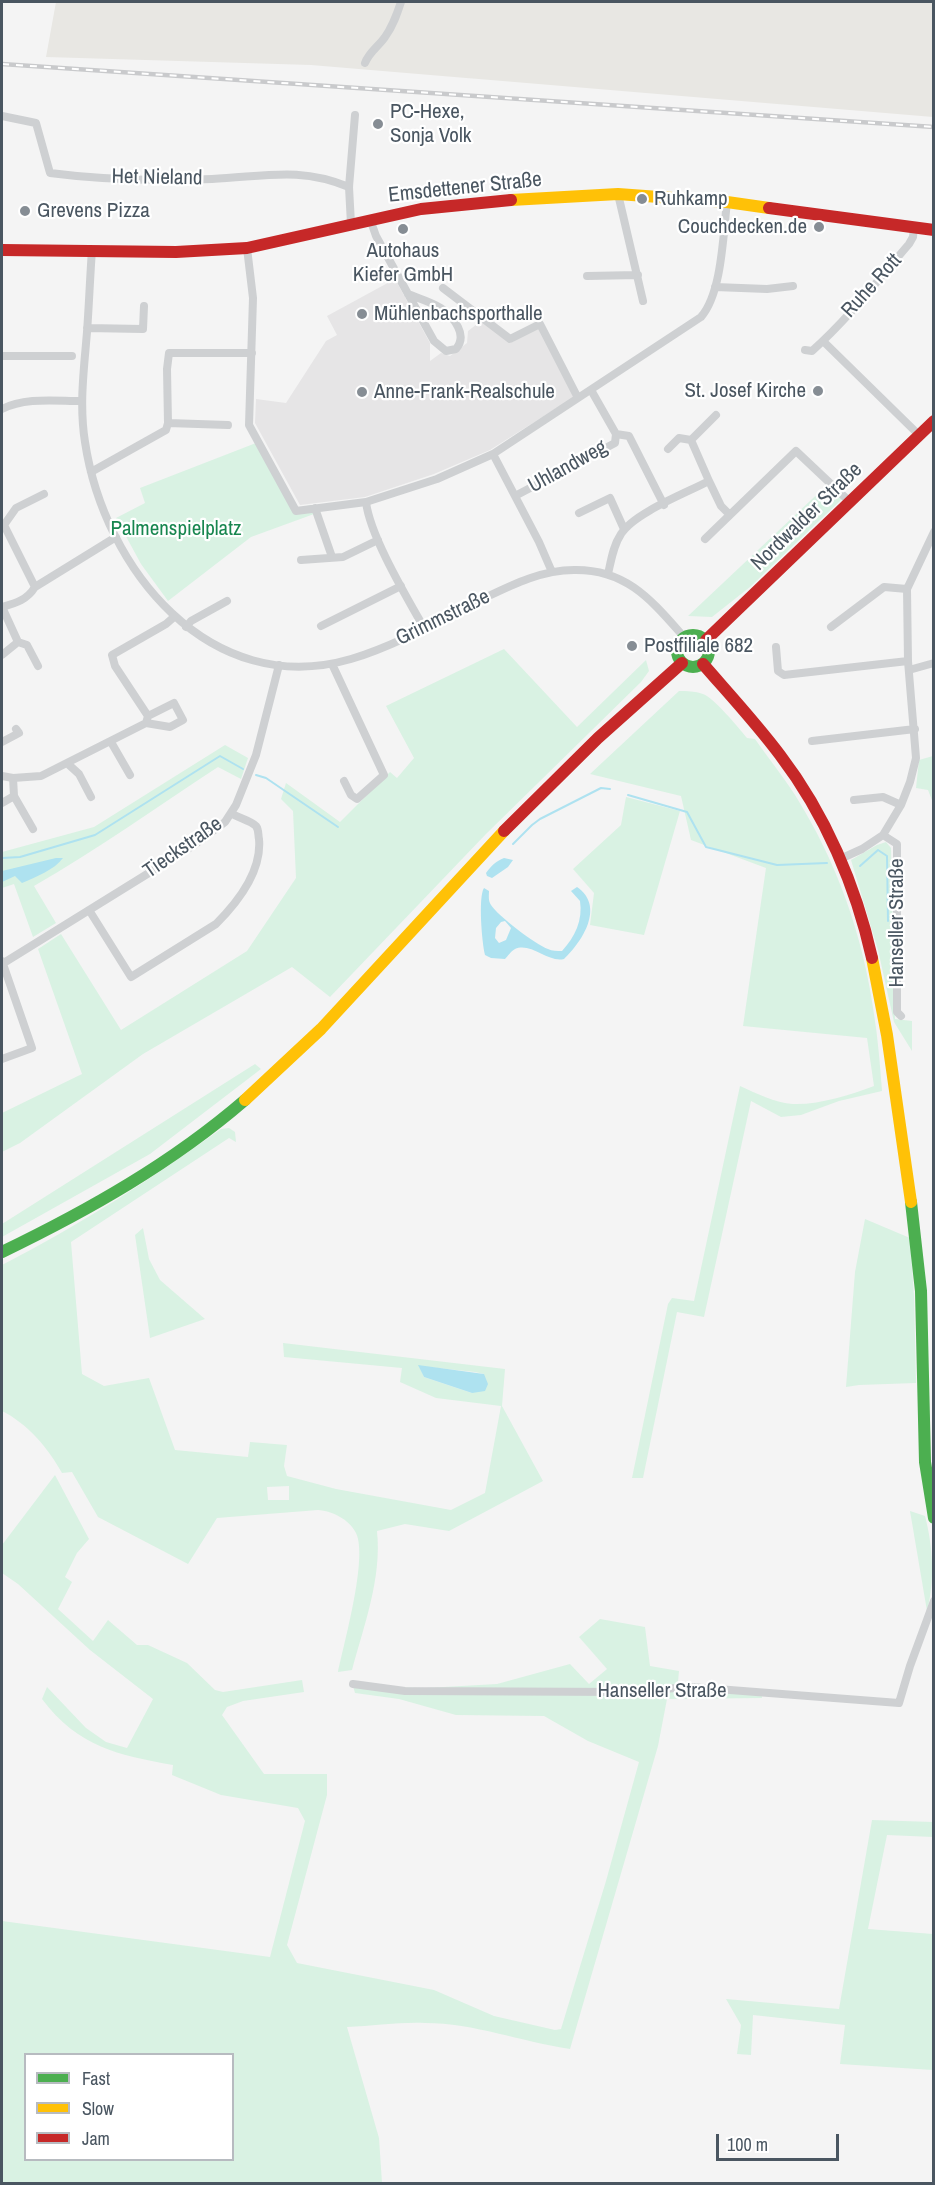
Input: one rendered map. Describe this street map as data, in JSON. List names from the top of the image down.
{
  "streets": {
    "main road": ["Emsdettener Straße", "Nordwalder Straße"],
    "street": [
      "Het Nieland",
      "Ruhe Rott",
      "Uhlandweg",
      "Grimmstraße",
      "Tieckstraße",
      "Hanseller Straße"
    ]
  },
  "crossings": [
    ["Emsdettener Straße", "Ruhe Rott"],
    ["Emsdettener Straße", "Grimmstraße"],
    ["Uhlandweg", "Grimmstraße"],
    ["Nordwalder Straße", "Grimmstraße"],
    ["Grimmstraße", "Tieckstraße"]
  ],
  "parks": ["Palmenspielplatz"],
  "places": [
    "PC-Hexe, Sonja Volk",
    "Ruhkamp",
    "Grevens Pizza",
    "Couchdecken.de",
    "Autohaus Kiefer GmbH",
    "Mühlenbachsporthalle",
    "St. Josef Kirche",
    "Anne-Frank-Realschule",
    "Postfiliale 682"
  ],
  "legend": ["Fast", "Slow", "Jam"],
  "scale_bar": "100 m"
}
